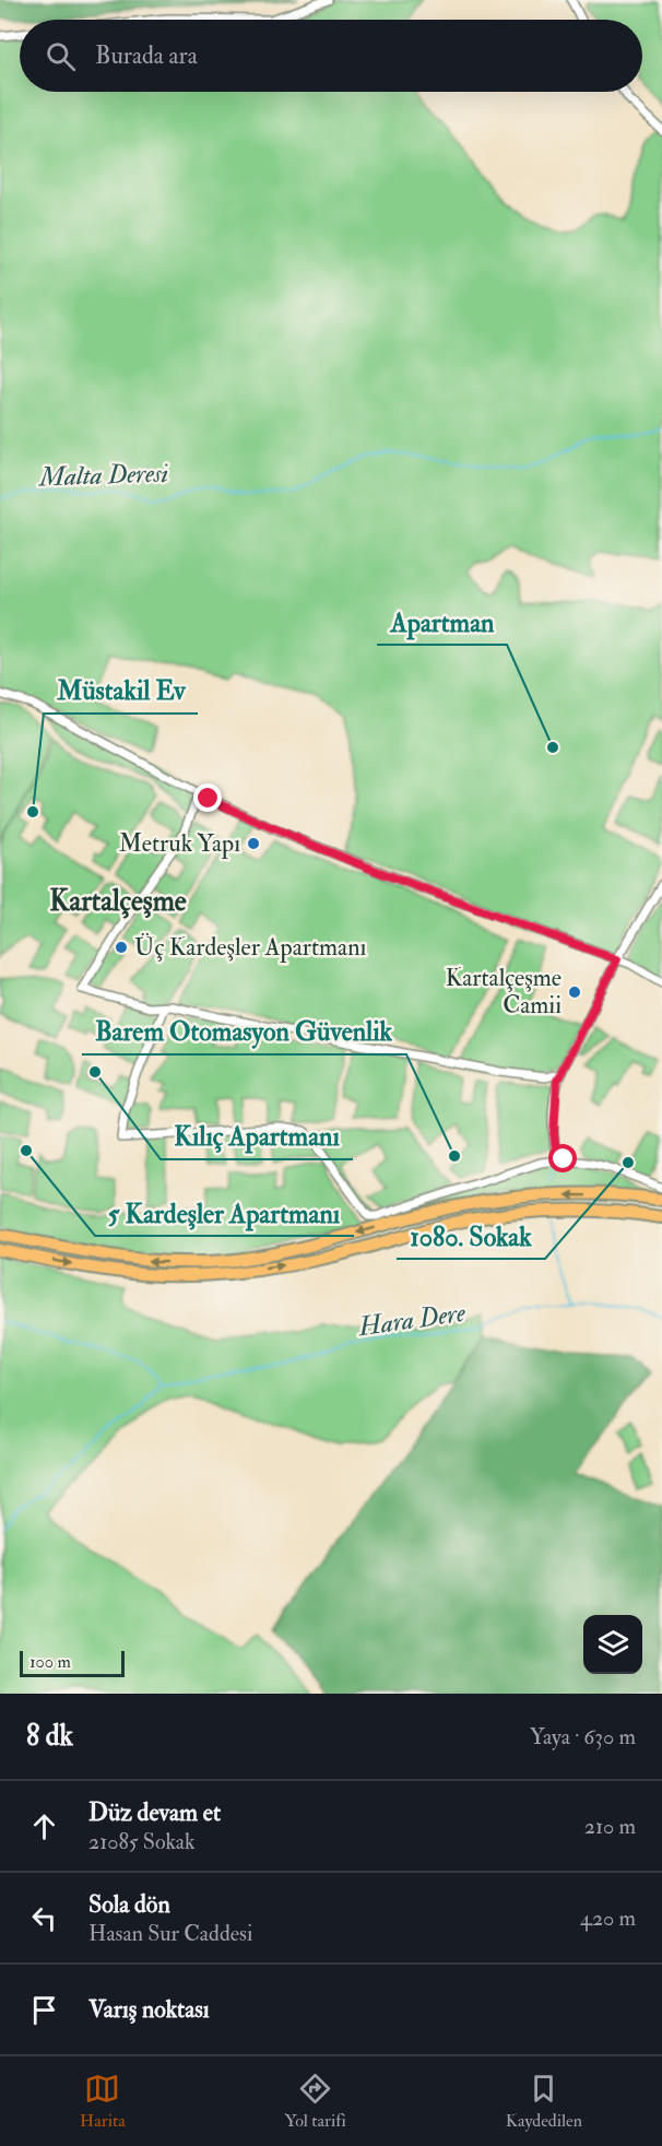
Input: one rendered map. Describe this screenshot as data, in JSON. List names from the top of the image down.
{
  "districts": ["Kartalçeşme"],
  "water": ["Malta Deresi", "Hara Dere"],
  "places": [
    "Apartman",
    "Müstakil Ev",
    "Metruk Yapı",
    "Üç Kardeşler Apartmanı",
    "Kartalçeşme Camii",
    "Kılıç Apartmanı",
    "5 Kardeşler Apartmanı",
    "Barem Otomasyon Güvenlik",
    "1080. Sokak"
  ],
  "scale_bar": "100 m",
  "page": {
    "search": "Burada ara",
    "scale": "100 m",
    "heading": ["8 dk", "Yaya · 630 m"],
    "list": [
      ["Düz devam et", "21085 Sokak", "210 m"],
      ["Sola dön", "Hasan Sur Caddesi", "420 m"],
      "Varış noktası"
    ],
    "nav": ["Harita", "Yol tarifi", "Kaydedilen"]
  }
}
